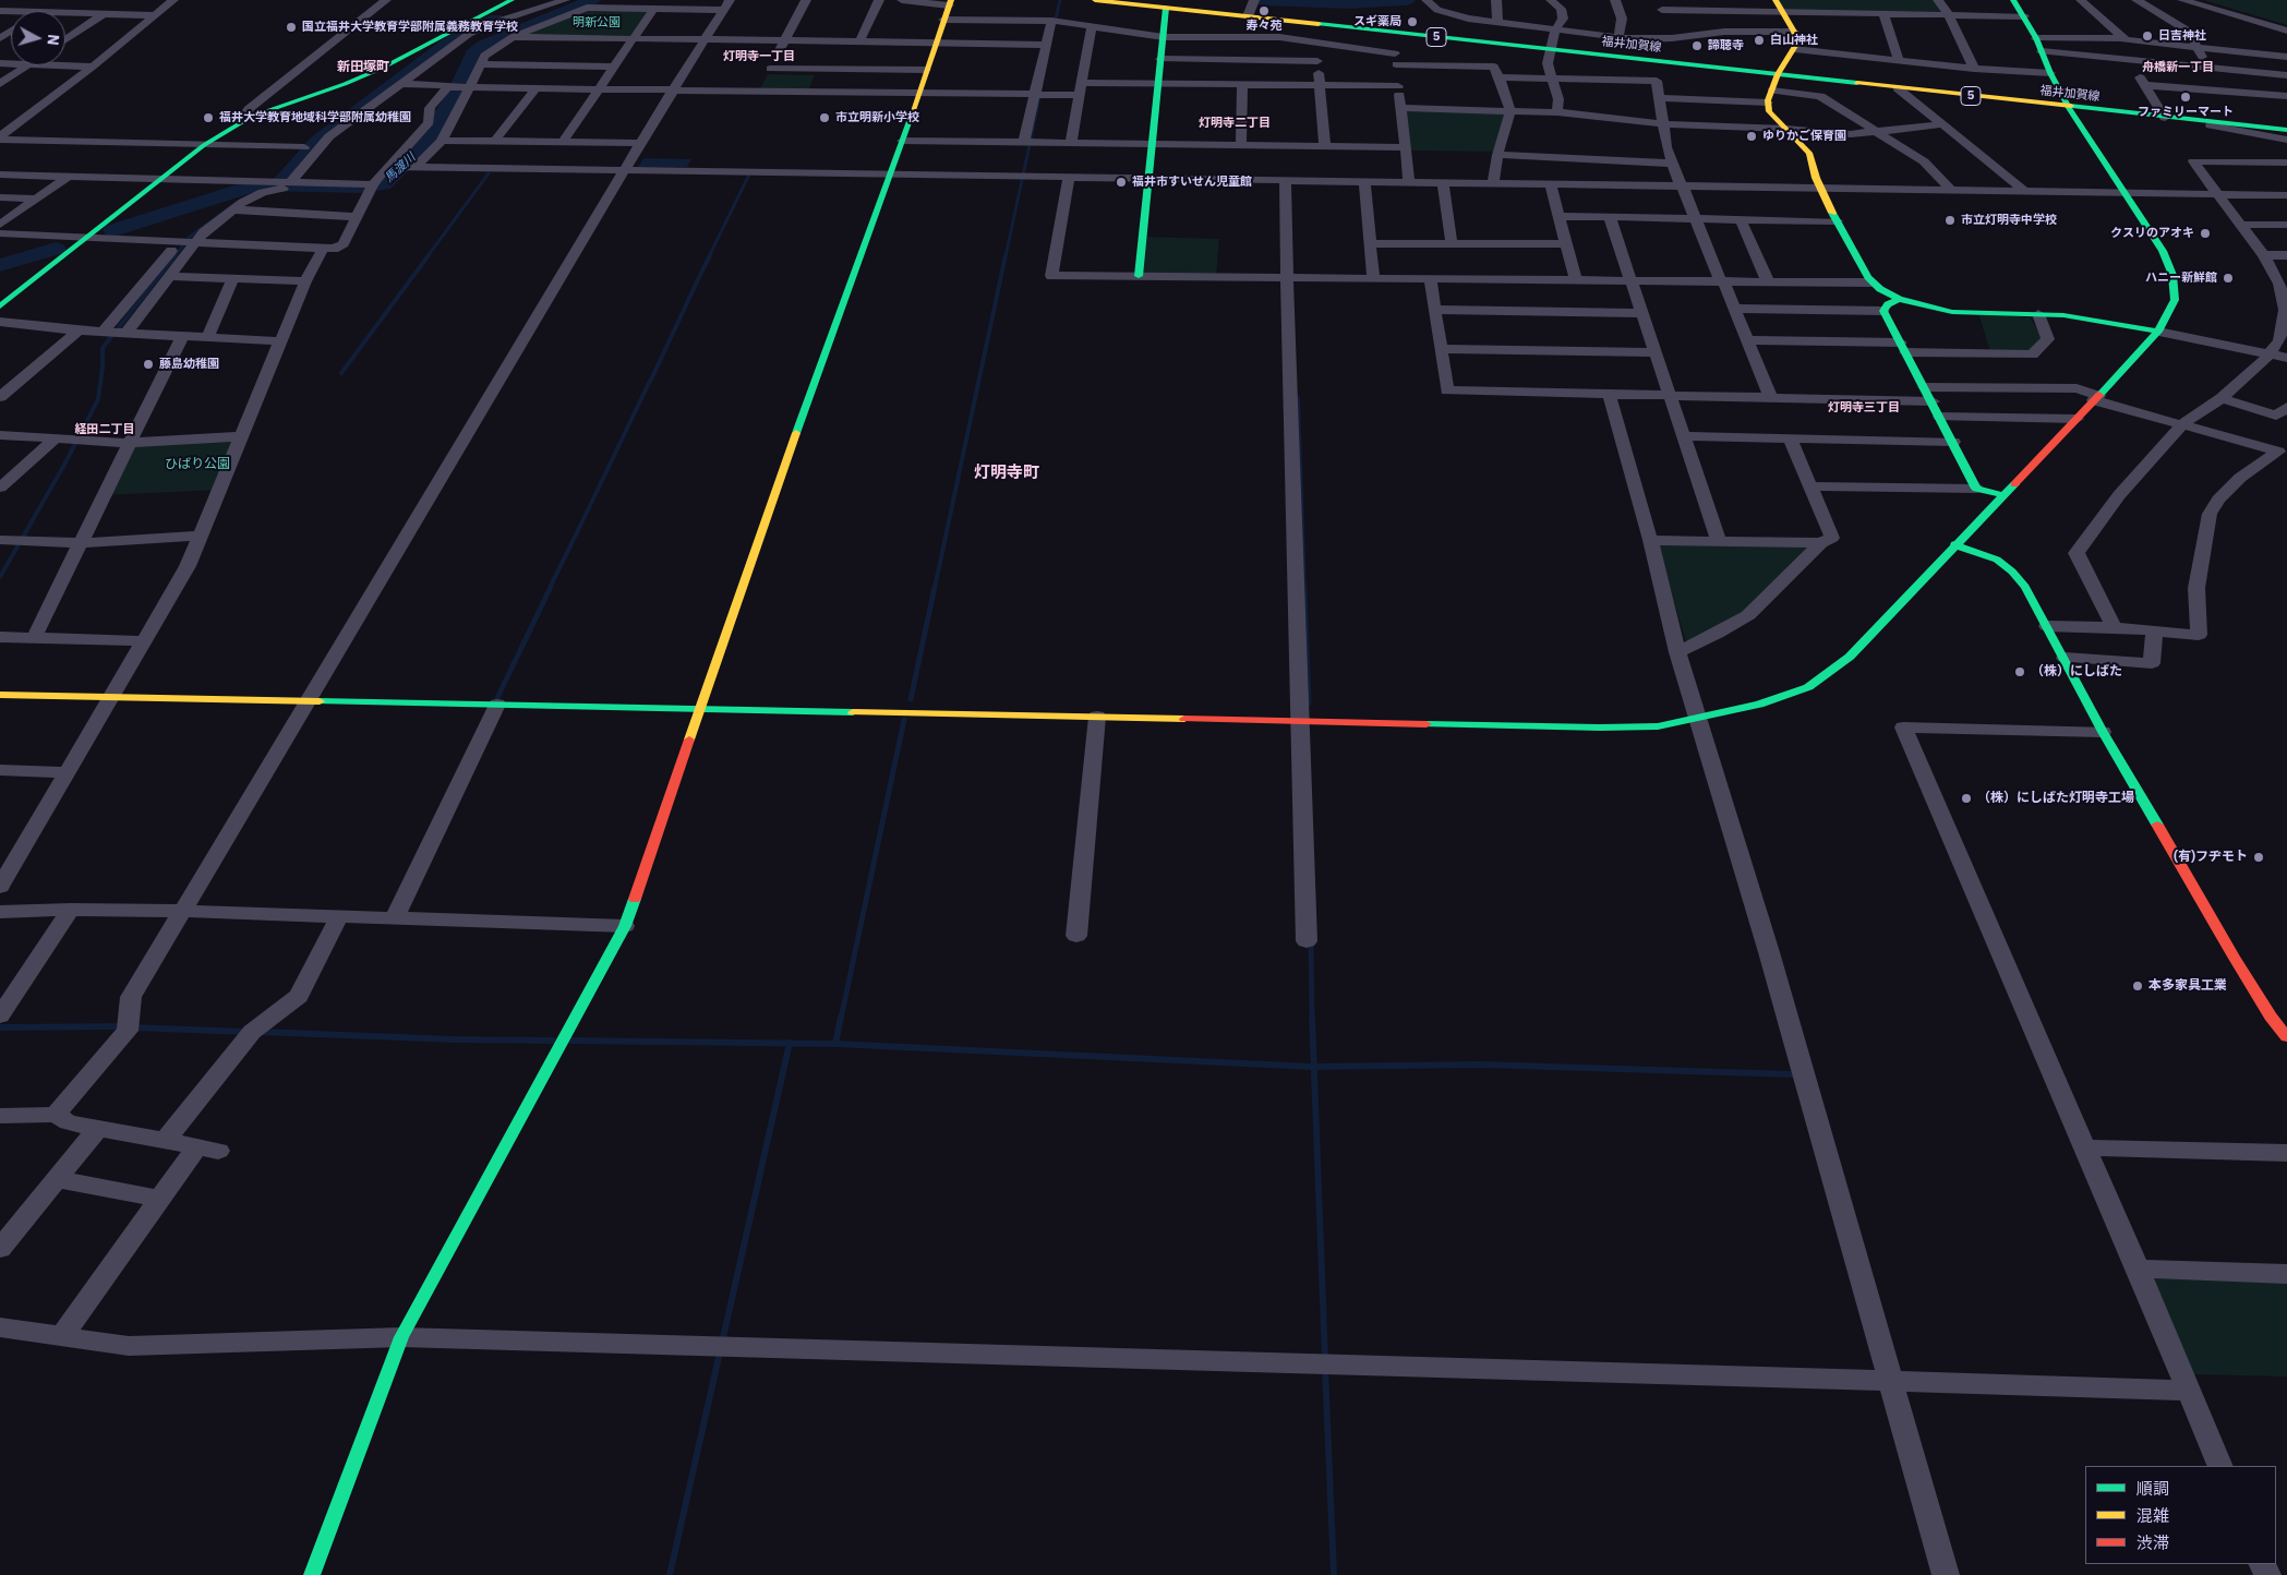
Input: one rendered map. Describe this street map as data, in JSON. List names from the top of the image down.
{
  "streets": {
    "street": ["5", "福井加賀線"]
  },
  "districts": [
    "灯明寺一丁目",
    "新田塚町",
    "舟橋新一丁目",
    "灯明寺二丁目",
    "灯明寺三丁目",
    "経田二丁目",
    "灯明寺町"
  ],
  "water": ["馬渡川"],
  "parks": ["明新公園", "ひばり公園"],
  "places": [
    "寿々苑",
    "スギ薬局",
    "国立福井大学教育学部附属義務教育学校",
    "日吉神社",
    "白山神社",
    "諦聴寺",
    "ファミリーマート",
    "福井大学教育地域科学部附属幼稚園",
    "市立明新小学校",
    "ゆりかご保育園",
    "福井市すいせん児童館",
    "市立灯明寺中学校",
    "クスリのアオキ",
    "ハニー新鮮館",
    "藤島幼稚園",
    "（株）にしばた",
    "（株）にしばた灯明寺工場",
    "(有)フヂモト",
    "本多家具工業"
  ],
  "legend": ["順調", "混雑", "渋滞"],
  "north": "right"
}
